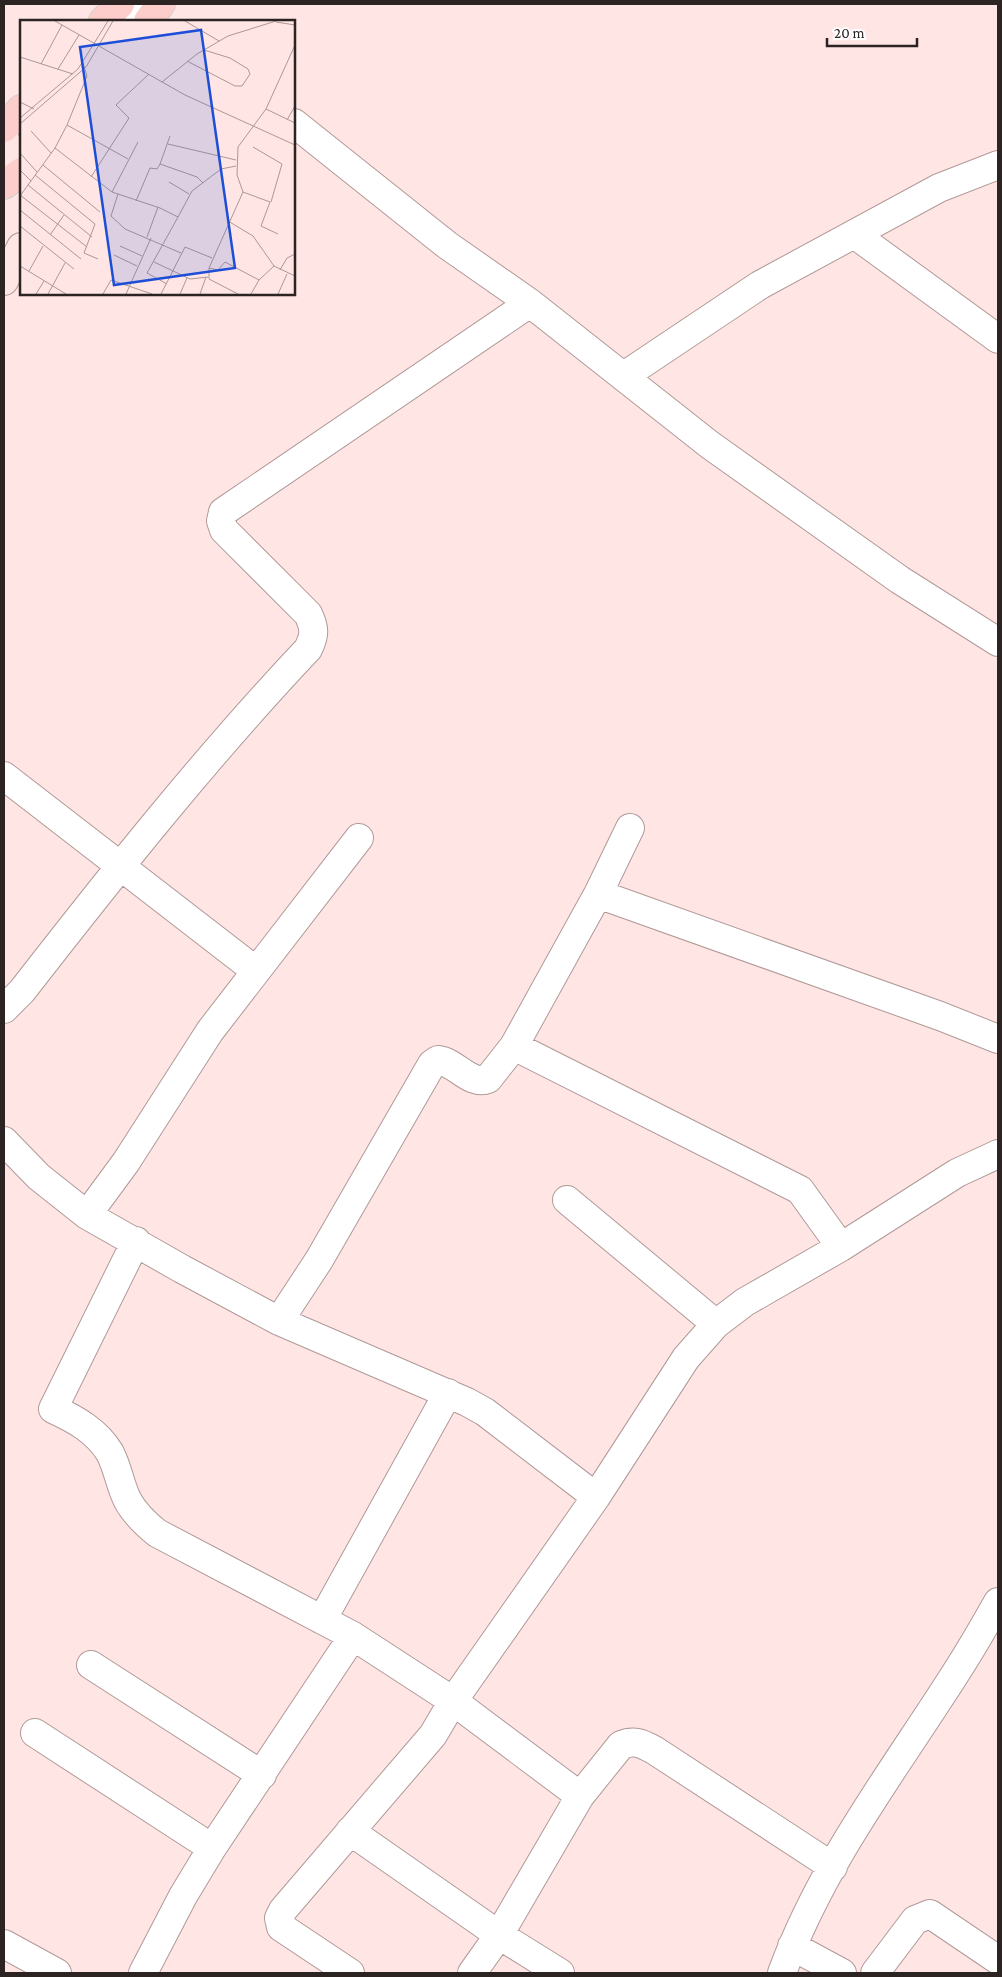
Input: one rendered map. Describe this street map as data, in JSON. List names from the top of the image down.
{
  "scale_bar": "20 m"
}
